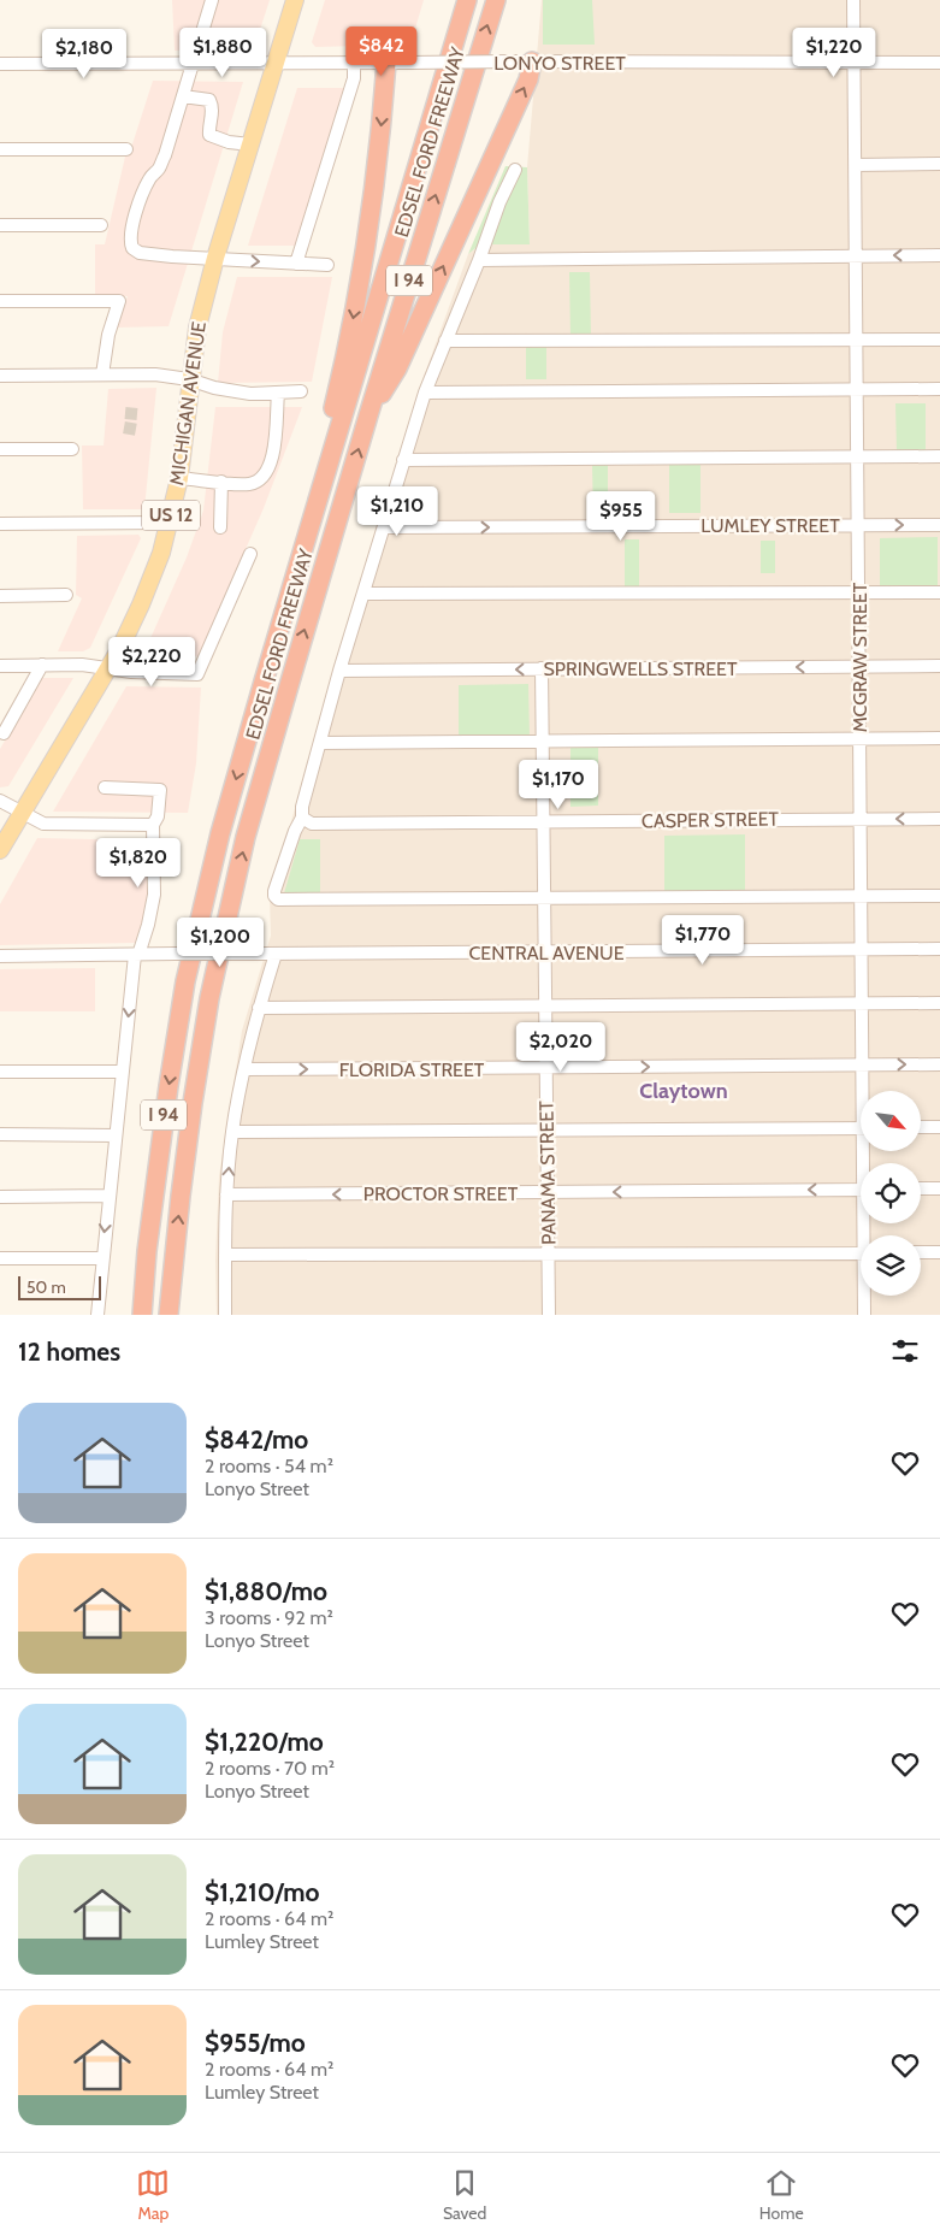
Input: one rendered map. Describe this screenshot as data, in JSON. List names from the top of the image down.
{
  "streets": {
    "highway": ["EDSEL FORD FREEWAY", "I 94"],
    "main road": ["MICHIGAN AVENUE", "US 12"],
    "street": [
      "LONYO STREET",
      "LUMLEY STREET",
      "MCGRAW STREET",
      "SPRINGWELLS STREET",
      "CASPER STREET",
      "CENTRAL AVENUE",
      "FLORIDA STREET",
      "PANAMA STREET",
      "PROCTOR STREET"
    ]
  },
  "crossings": [
    ["LONYO STREET", "MICHIGAN AVENUE"],
    ["LONYO STREET", "MCGRAW STREET"],
    ["LUMLEY STREET", "MCGRAW STREET"],
    ["MCGRAW STREET", "SPRINGWELLS STREET"],
    ["MCGRAW STREET", "CASPER STREET"],
    ["MCGRAW STREET", "CENTRAL AVENUE"],
    ["MCGRAW STREET", "FLORIDA STREET"],
    ["SPRINGWELLS STREET", "PANAMA STREET"],
    ["CASPER STREET", "PANAMA STREET"],
    ["CENTRAL AVENUE", "PANAMA STREET"],
    ["FLORIDA STREET", "PANAMA STREET"],
    ["PANAMA STREET", "PROCTOR STREET"]
  ],
  "districts": ["Claytown"],
  "scale_bar": "50 m",
  "north": "bottom right",
  "page": {
    "price": [
      "$842",
      "$1,880",
      "$1,220",
      "$2,180",
      "$1,210",
      "$955",
      "$2,220",
      "$1,170",
      "$1,820",
      "$1,770",
      "$1,200",
      "$2,020"
    ],
    "scale": "50 m",
    "heading": "12 homes",
    "list": [
      {
        "name": "$842/mo",
        "note": "2 rooms · 54 m² · Lonyo Street"
      },
      {
        "name": "$1,880/mo",
        "note": "3 rooms · 92 m² · Lonyo Street"
      },
      {
        "name": "$1,220/mo",
        "note": "2 rooms · 70 m² · Lonyo Street"
      },
      {
        "name": "$1,210/mo",
        "note": "2 rooms · 64 m² · Lumley Street"
      },
      {
        "name": "$955/mo",
        "note": "2 rooms · 64 m² · Lumley Street"
      }
    ],
    "tabs": ["Map", "Saved", "Home"]
  }
}
